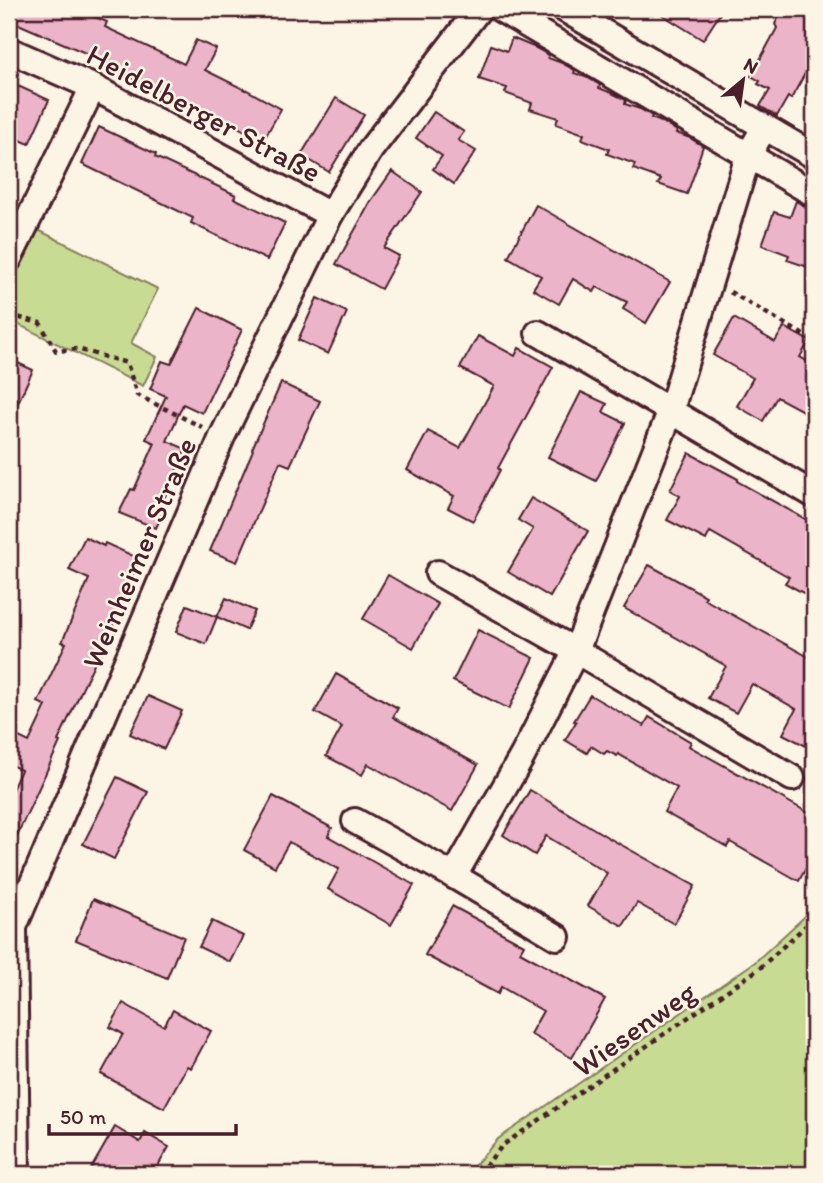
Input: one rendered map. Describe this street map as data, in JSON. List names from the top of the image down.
{
  "streets": {
    "street": ["Heidelberger Straße", "Weinheimer Straße"],
    "path": ["Wiesenweg"]
  },
  "crossings": [
    ["Heidelberger Straße", "Weinheimer Straße"]
  ],
  "scale_bar": "50 m",
  "north": "top right"
}
